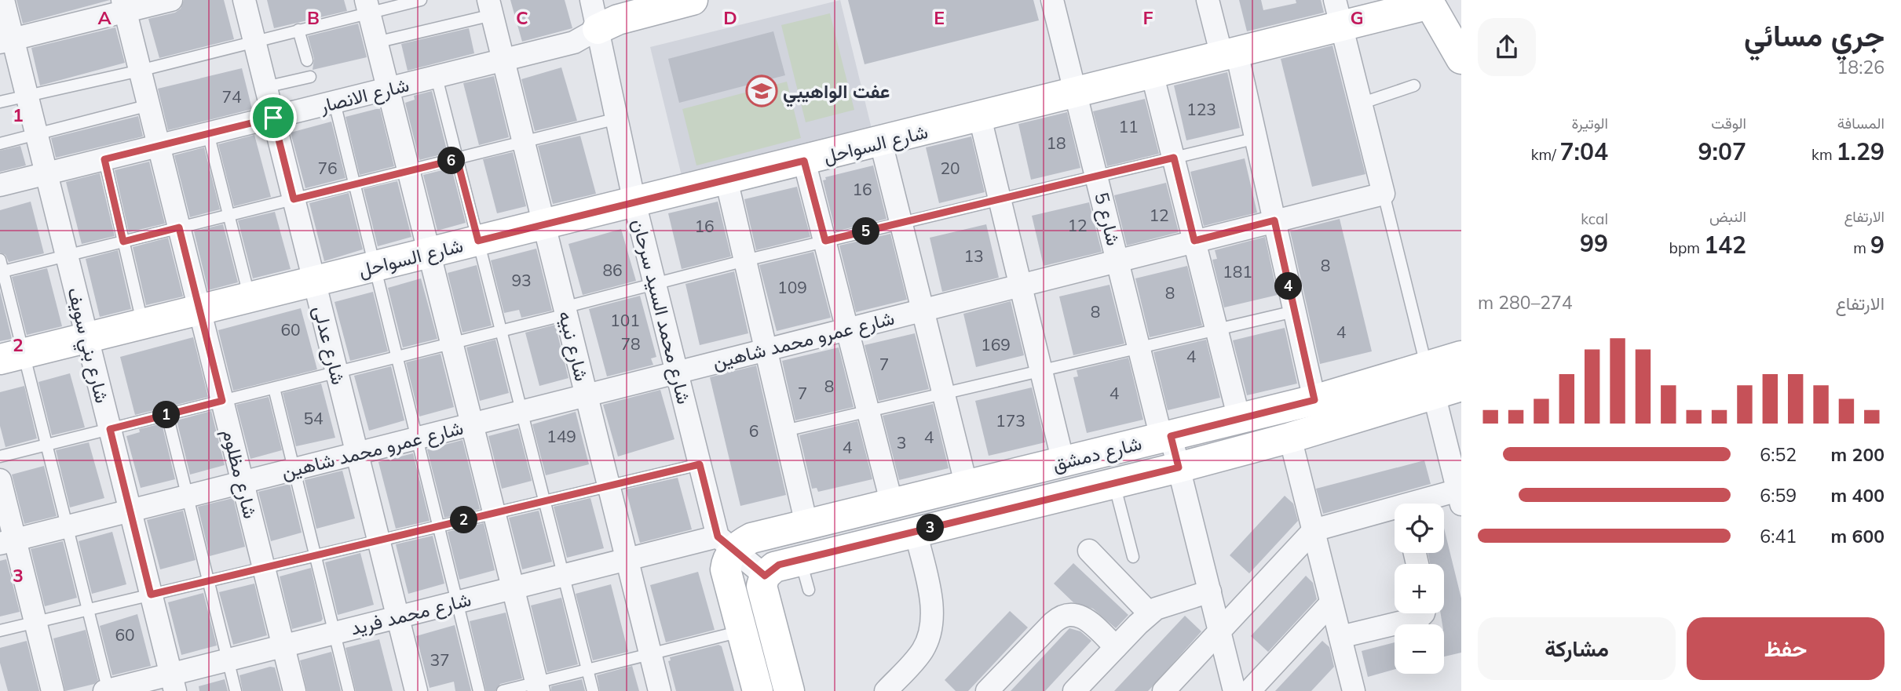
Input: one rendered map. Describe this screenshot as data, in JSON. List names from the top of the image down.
{
  "streets": {
    "street": [
      "شارع الانصار",
      "شارع السواحل",
      "شارع 5",
      "شارع محمد السيد سرحان",
      "شارع عمرو محمد شاهين",
      "شارع بني سويف",
      "شارع عدلى",
      "شارع نبيه",
      "شارع دمشق",
      "شارع مظلوم",
      "شارع محمد فريد"
    ]
  },
  "crossings": [
    ["شارع الانصار", "شارع محمد السيد سرحان"],
    ["شارع الانصار", "شارع بني سويف"],
    ["شارع الانصار", "شارع عدلى"],
    ["شارع الانصار", "شارع نبيه"],
    ["شارع الانصار", "شارع مظلوم"],
    ["شارع السواحل", "شارع 5"],
    ["شارع السواحل", "شارع محمد السيد سرحان"],
    ["شارع السواحل", "شارع بني سويف"],
    ["شارع السواحل", "شارع عدلى"],
    ["شارع السواحل", "شارع نبيه"],
    ["شارع السواحل", "شارع مظلوم"],
    ["شارع 5", "شارع عمرو محمد شاهين"],
    ["شارع 5", "شارع دمشق"],
    ["شارع محمد السيد سرحان", "شارع عمرو محمد شاهين"],
    ["شارع محمد السيد سرحان", "شارع دمشق"],
    ["شارع محمد السيد سرحان", "شارع محمد فريد"],
    ["شارع عمرو محمد شاهين", "شارع بني سويف"],
    ["شارع عمرو محمد شاهين", "شارع عدلى"],
    ["شارع عمرو محمد شاهين", "شارع نبيه"],
    ["شارع عمرو محمد شاهين", "شارع مظلوم"],
    ["شارع بني سويف", "شارع محمد فريد"],
    ["شارع عدلى", "شارع محمد فريد"],
    ["شارع نبيه", "شارع محمد فريد"],
    ["شارع دمشق", "شارع محمد فريد"],
    ["شارع مظلوم", "شارع محمد فريد"]
  ],
  "places": {
    "school or university": ["عفت الواهيبي"]
  },
  "house_numbers": [
    "74",
    "123",
    "11",
    "18",
    "76",
    "20",
    "16",
    "12",
    "12",
    "16",
    "13",
    "8",
    "86",
    "181",
    "93",
    "109",
    "8",
    "8",
    "101",
    "60",
    "4",
    "78",
    "169",
    "4",
    "7",
    "8",
    "7",
    "4",
    "54",
    "173",
    "6",
    "149",
    "4",
    "3",
    "4",
    "60",
    "37"
  ],
  "page": {
    "heading": ["جري مسائي", "18:26"],
    "stats": [
      ["المسافة", "1.29 km"],
      ["الوقت", "9:07"],
      ["الوتيرة", "7:04 /km"],
      ["الارتفاع", "9 m"],
      ["النبض", "142 bpm"],
      ["kcal", "99"]
    ],
    "pins": [
      "6",
      "5",
      "4",
      "1",
      "2",
      "3"
    ],
    "chart": ["الارتفاع", "274–280 m"],
    "list": [
      {
        "name": "200 m",
        "note": "6:52"
      },
      {
        "name": "400 m",
        "note": "6:59"
      },
      {
        "name": "600 m",
        "note": "6:41"
      }
    ],
    "map_buttons": ["+", "−"],
    "buttons": ["حفظ", "مشاركة"]
  },
  "grid": {
    "columns": [
      "A",
      "B",
      "C",
      "D",
      "E",
      "F",
      "G"
    ],
    "rows": ["1", "2", "3"]
  }
}
